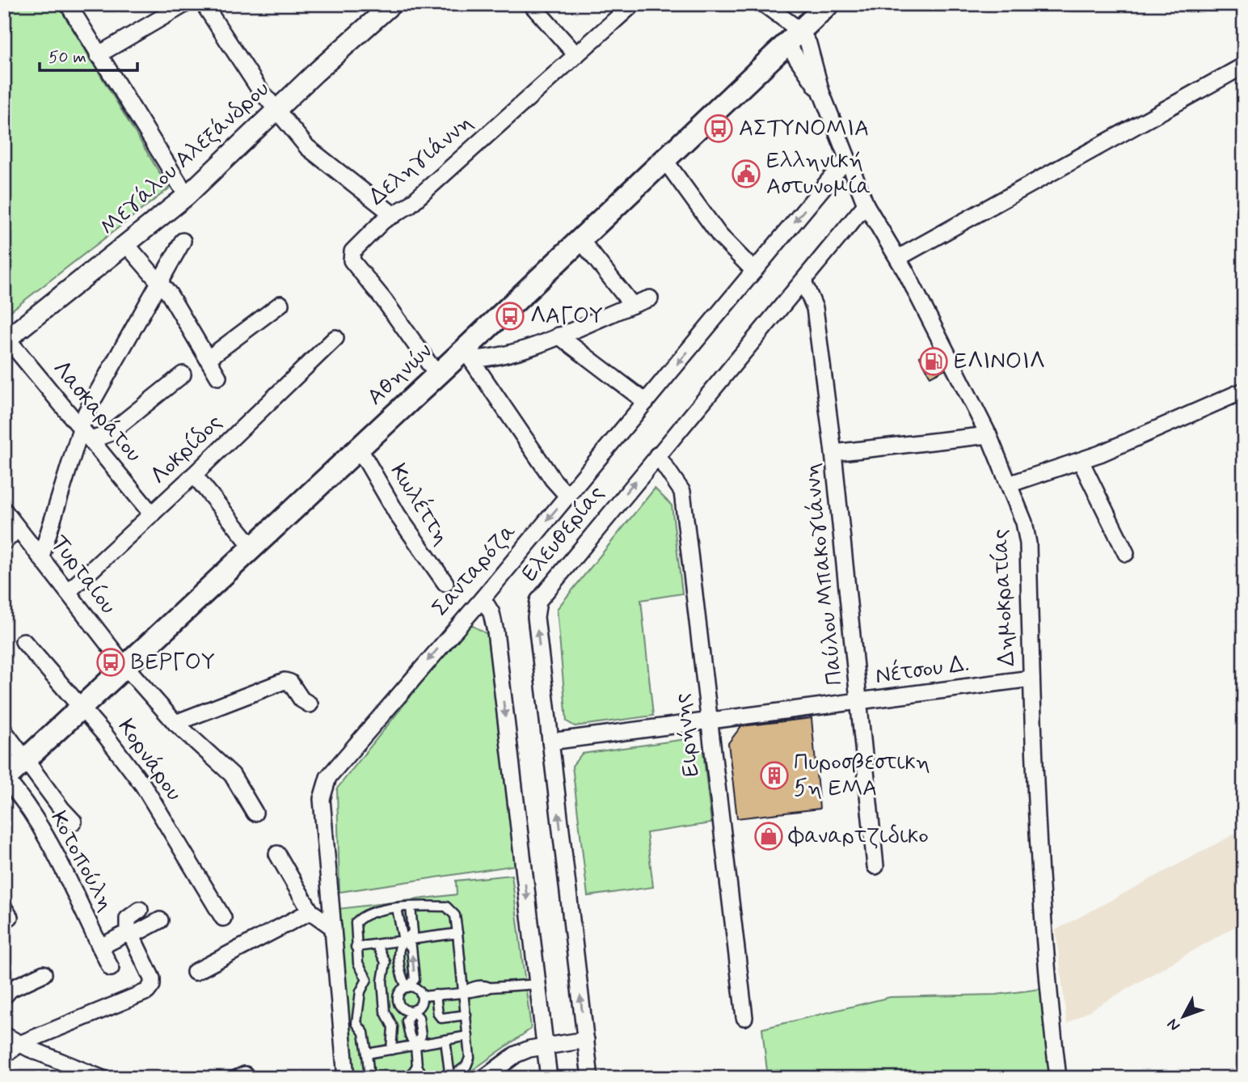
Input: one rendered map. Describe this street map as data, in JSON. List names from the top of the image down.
{
  "streets": {
    "main road": ["Αθηνών"],
    "street": [
      "Μεγάλου Αλεξάνδρου",
      "Δεληγιάννη",
      "Λασκαράτου",
      "Λοκρίδος",
      "Κωλέττη",
      "Ελευθερίας",
      "Σανταρόζα",
      "Παύλου Μπακογιάννη",
      "Τυρταίου",
      "Δημοκρατίας",
      "Νέτσου Δ.",
      "Ειρήνης",
      "Κορνάρου",
      "Κοτοπούλη"
    ]
  },
  "crossings": [
    ["Μεγάλου Αλεξάνδρου", "Λασκαράτου"],
    ["Δεληγιάννη", "Αθηνών"],
    ["Αθηνών", "Κωλέττη"],
    ["Αθηνών", "Τυρταίου"],
    ["Αθηνών", "Δημοκρατίας"],
    ["Αθηνών", "Κορνάρου"],
    ["Αθηνών", "Κοτοπούλη"],
    ["Λασκαράτου", "Λοκρίδος"],
    ["Λοκρίδος", "Τυρταίου"],
    ["Ελευθερίας", "Παύλου Μπακογιάννη"],
    ["Ελευθερίας", "Δημοκρατίας"],
    ["Ελευθερίας", "Νέτσου Δ."],
    ["Ελευθερίας", "Ειρήνης"],
    ["Σανταρόζα", "Δημοκρατίας"],
    ["Παύλου Μπακογιάννη", "Νέτσου Δ."],
    ["Δημοκρατίας", "Νέτσου Δ."],
    ["Νέτσου Δ.", "Ειρήνης"]
  ],
  "one_way": ["Σανταρόζα"],
  "places": {
    "bus stop": ["ΑΣΤΥΝΟΜΙΑ", "ΛΑΓΟΥ", "ΒΕΡΓΟΥ"],
    "public building": ["Ελληνική Αστυνομία"],
    "fuel station": ["ΕΛΙΝΟΙΛ"],
    "building": ["Πυροσβεστικη 5η ΕΜΑ"],
    "shop": ["Φαναρτζιδικο"]
  },
  "scale_bar": "50 m",
  "north": "bottom left"
}
